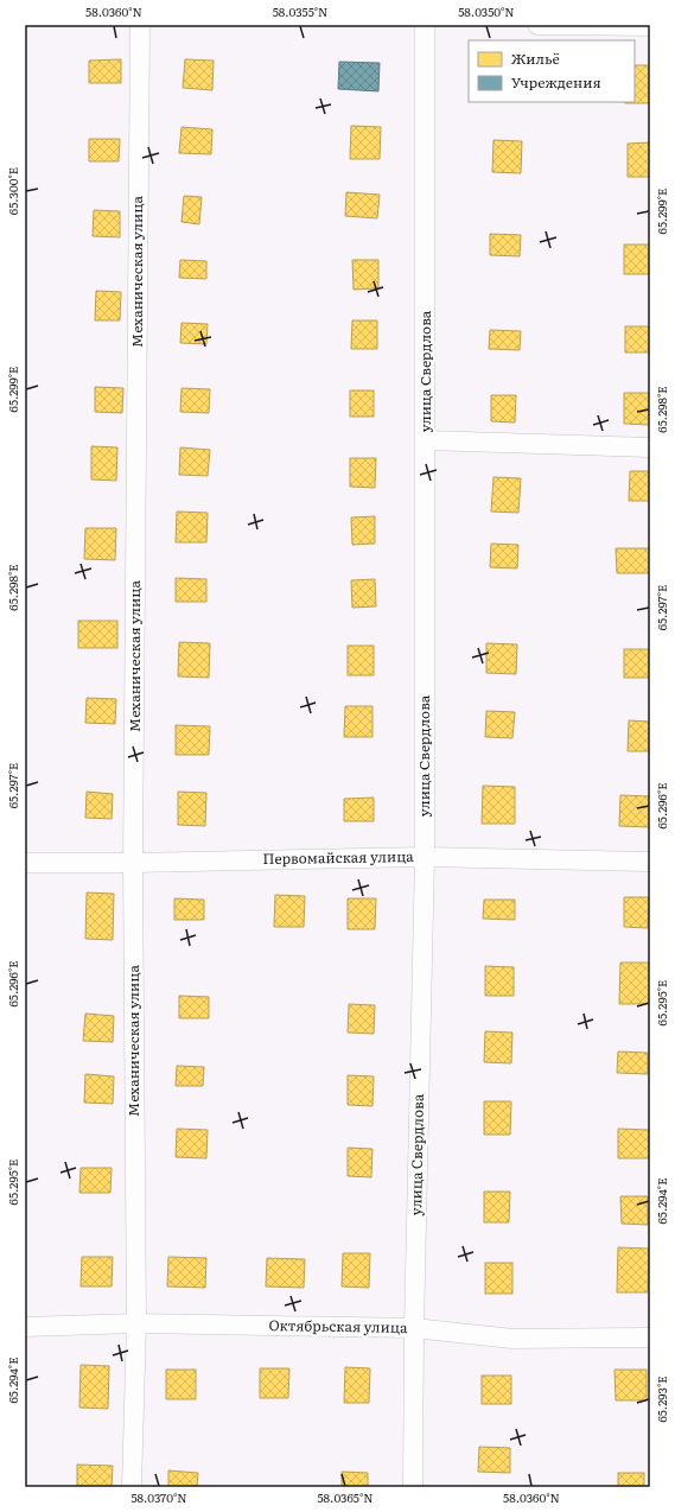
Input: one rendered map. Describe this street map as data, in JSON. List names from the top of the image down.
{
  "streets": {
    "street": [
      "Механическая улица",
      "улица Свердлова",
      "Первомайская улица",
      "Октябрьская улица"
    ]
  },
  "crossings": [
    ["Механическая улица", "Первомайская улица"],
    ["Механическая улица", "Октябрьская улица"],
    ["улица Свердлова", "Первомайская улица"],
    ["улица Свердлова", "Октябрьская улица"]
  ],
  "legend": ["Жильё", "Учреждения"],
  "coordinates": [
    "58.0360°N",
    "58.0355°N",
    "58.0350°N",
    "65.300°E",
    "65.299°E",
    "65.298°E",
    "65.297°E",
    "65.296°E",
    "65.295°E",
    "65.294°E",
    "65.293°E",
    "58.0370°N",
    "58.0365°N"
  ]
}
